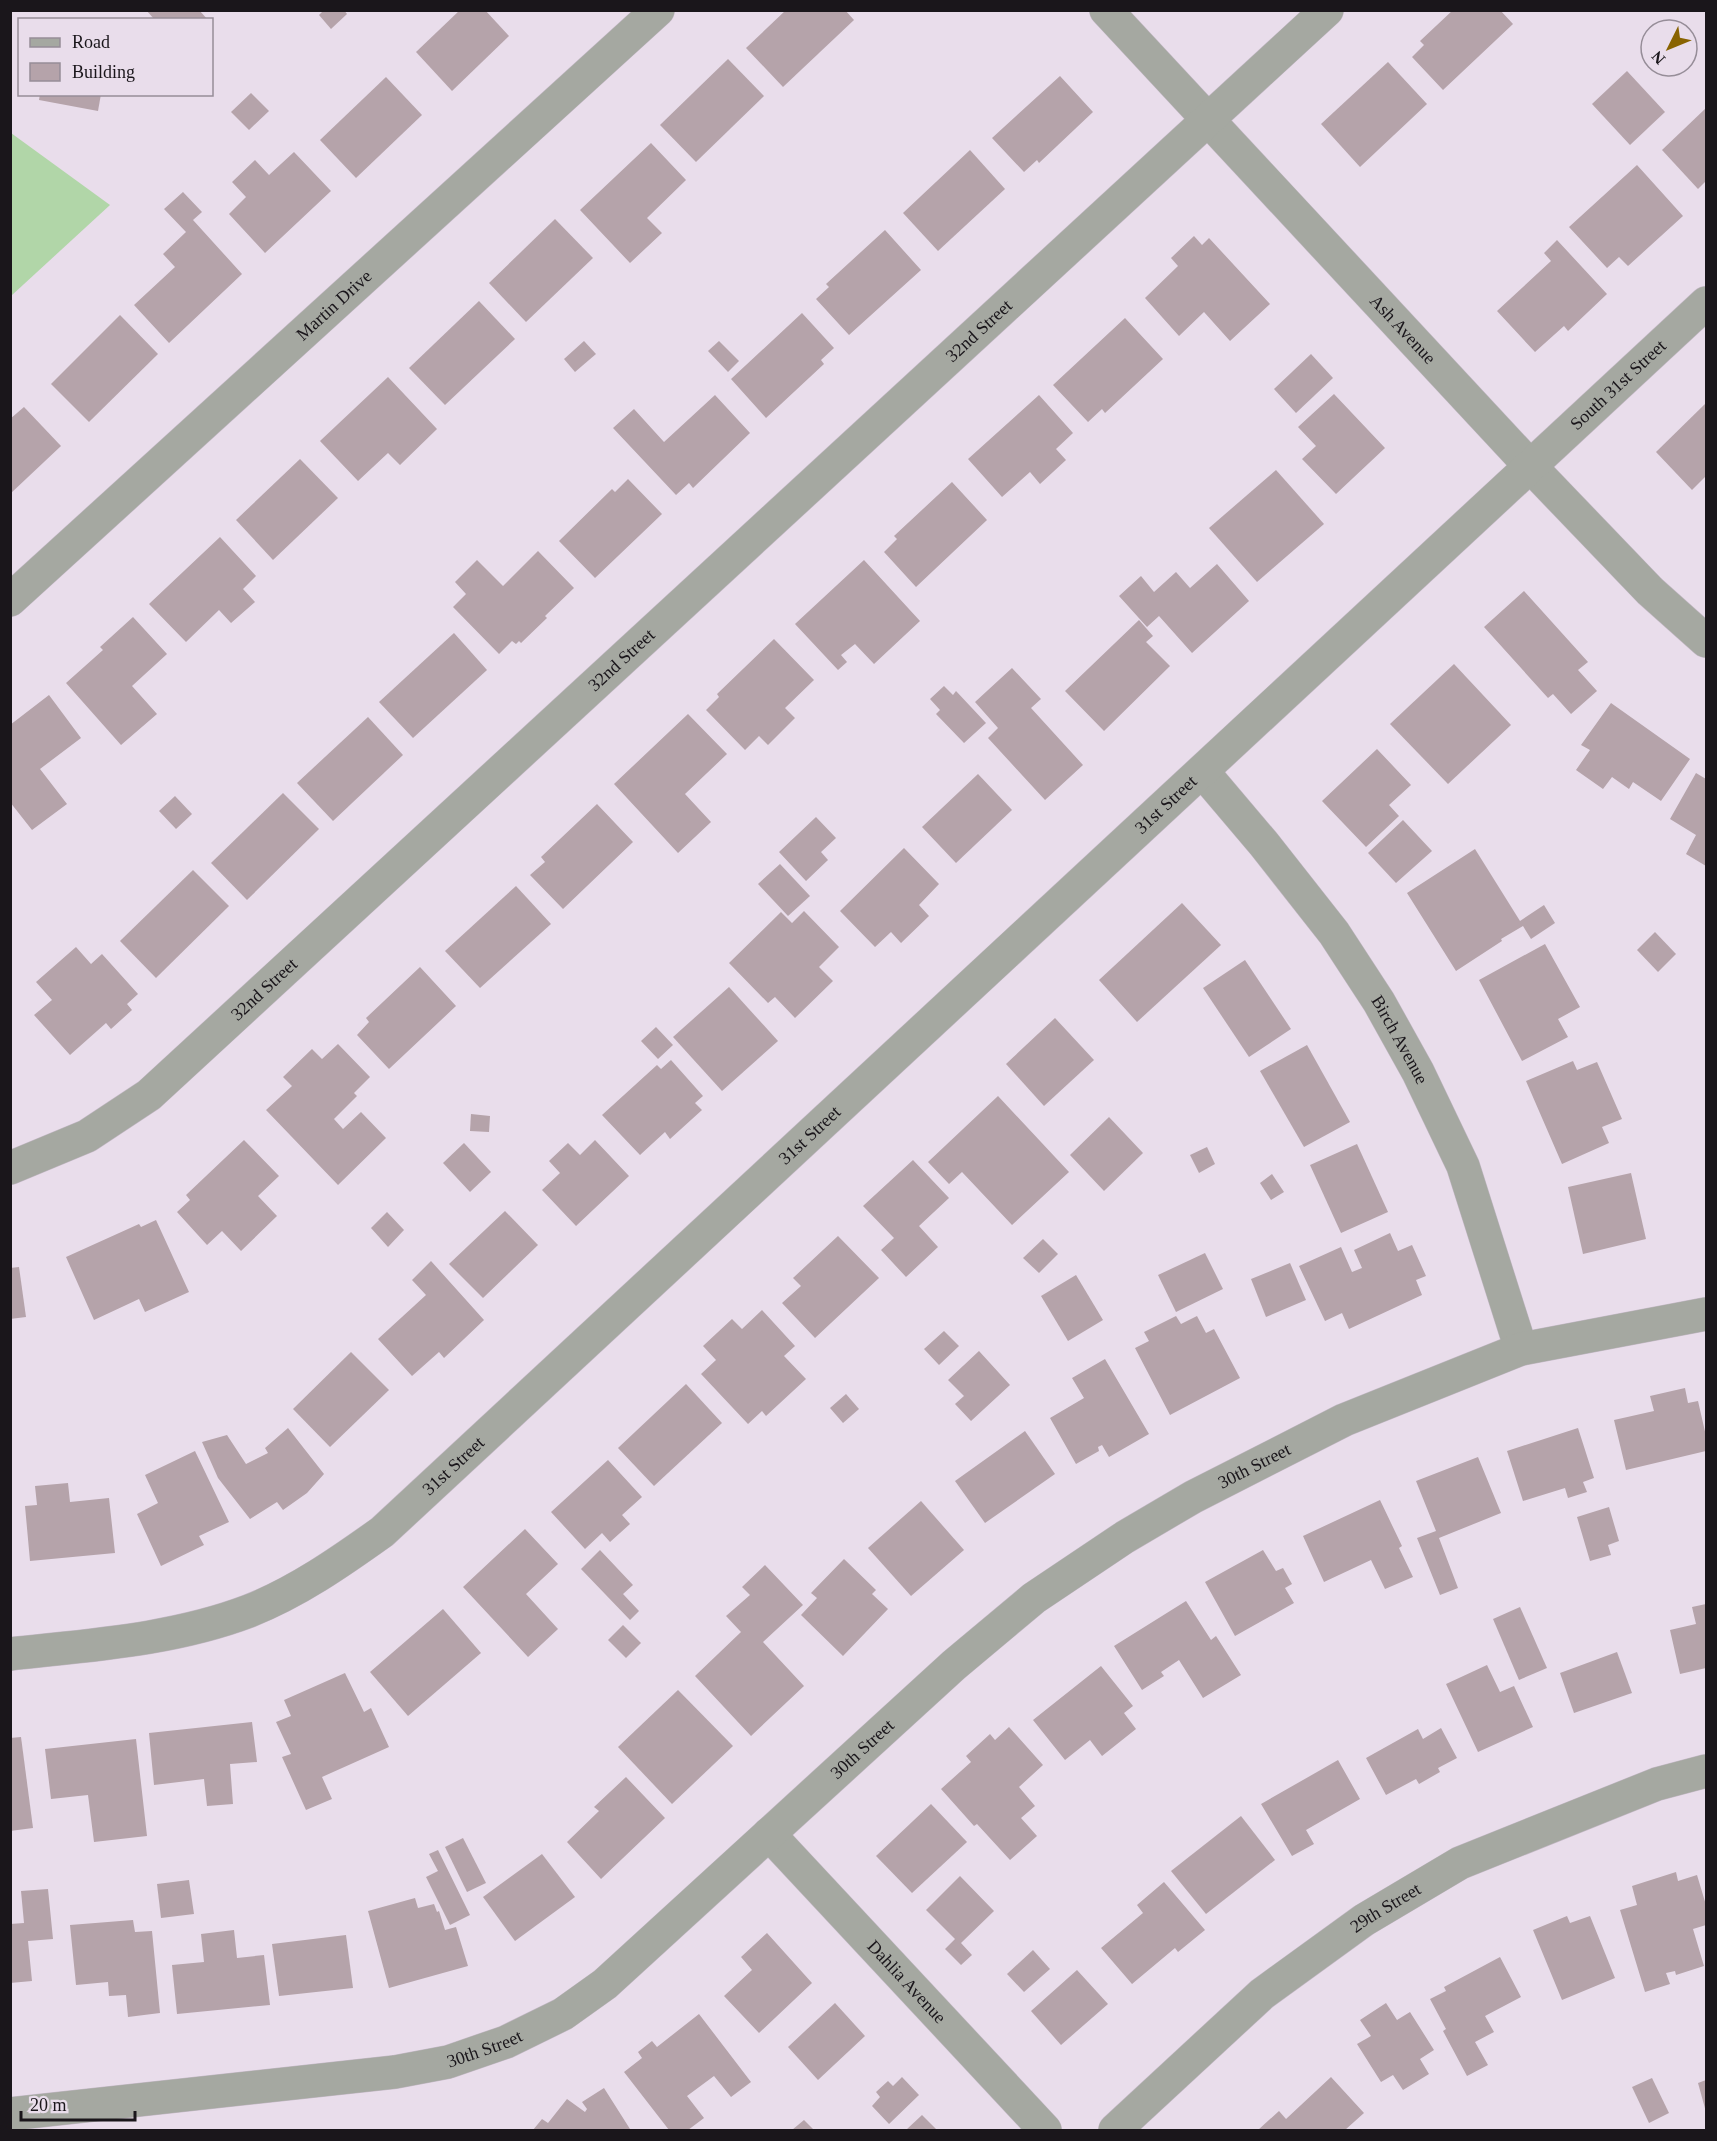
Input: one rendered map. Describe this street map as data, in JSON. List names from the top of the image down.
{
  "streets": {
    "street": [
      "Martin Drive",
      "Ash Avenue",
      "32nd Street",
      "South 31st Street",
      "31st Street",
      "Birch Avenue",
      "30th Street",
      "29th Street",
      "Dahlia Avenue"
    ]
  },
  "crossings": [
    ["Ash Avenue", "32nd Street"],
    ["Ash Avenue", "South 31st Street"],
    ["Ash Avenue", "31st Street"],
    ["South 31st Street", "31st Street"],
    ["31st Street", "Birch Avenue"],
    ["Birch Avenue", "30th Street"],
    ["30th Street", "Dahlia Avenue"]
  ],
  "legend": ["Road", "Building"],
  "scale_bar": "20 m",
  "north": "bottom left"
}
